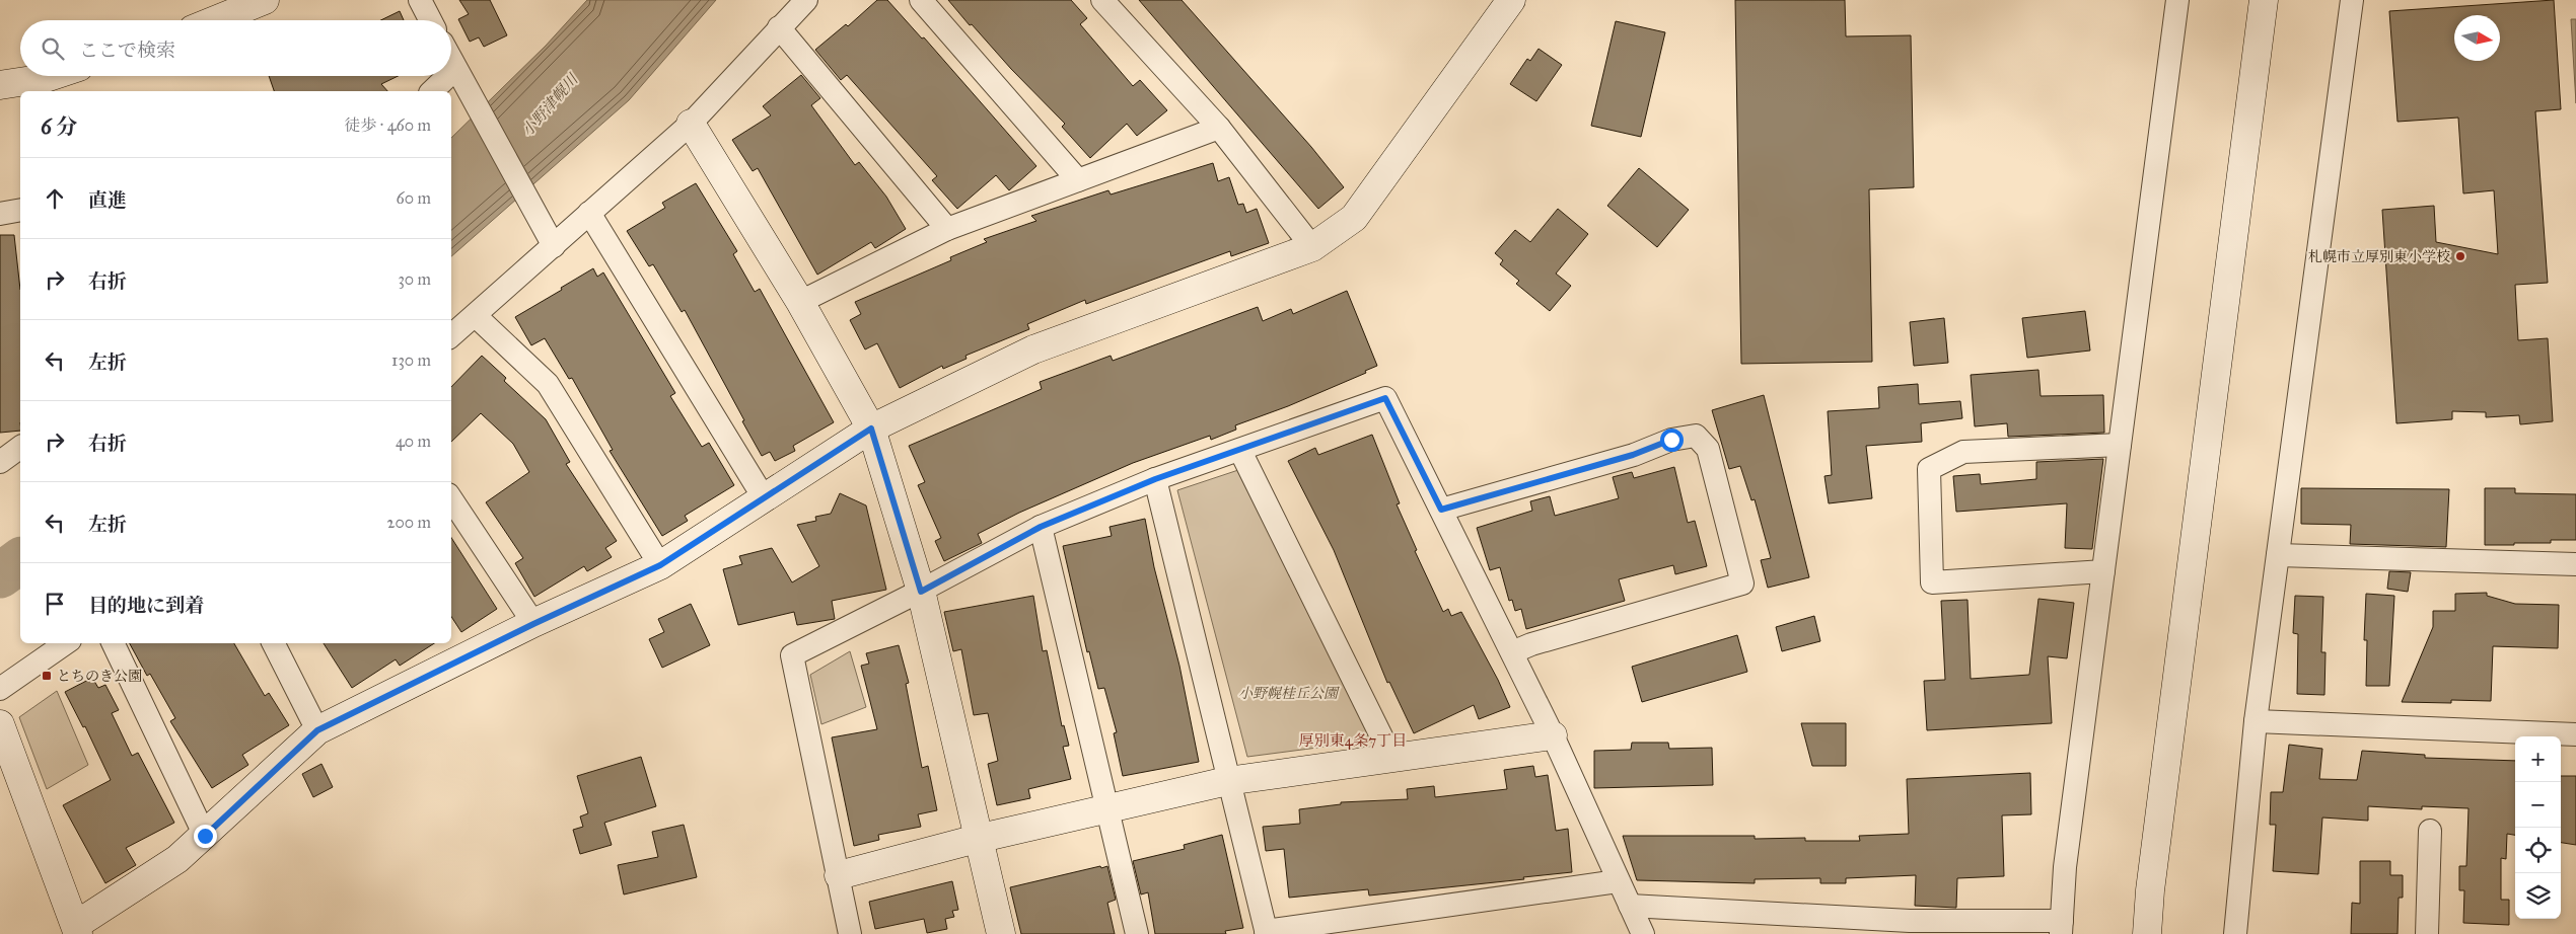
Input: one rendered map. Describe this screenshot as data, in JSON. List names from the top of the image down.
{
  "districts": ["厚別東4条7丁目"],
  "water": ["小野津幌川"],
  "parks": ["小野幌桂丘公園"],
  "places": {
    "other": ["札幌市立厚別東小学校"],
    "transit": ["とちのき公園"]
  },
  "north": "right",
  "page": {
    "search": "ここで検索",
    "heading": ["6 分", "徒歩 · 460 m"],
    "list": [
      ["直進", "60 m"],
      ["右折", "30 m"],
      ["左折", "130 m"],
      ["右折", "40 m"],
      ["左折", "200 m"],
      "目的地に到着"
    ],
    "map_buttons": ["+", "−"]
  }
}
